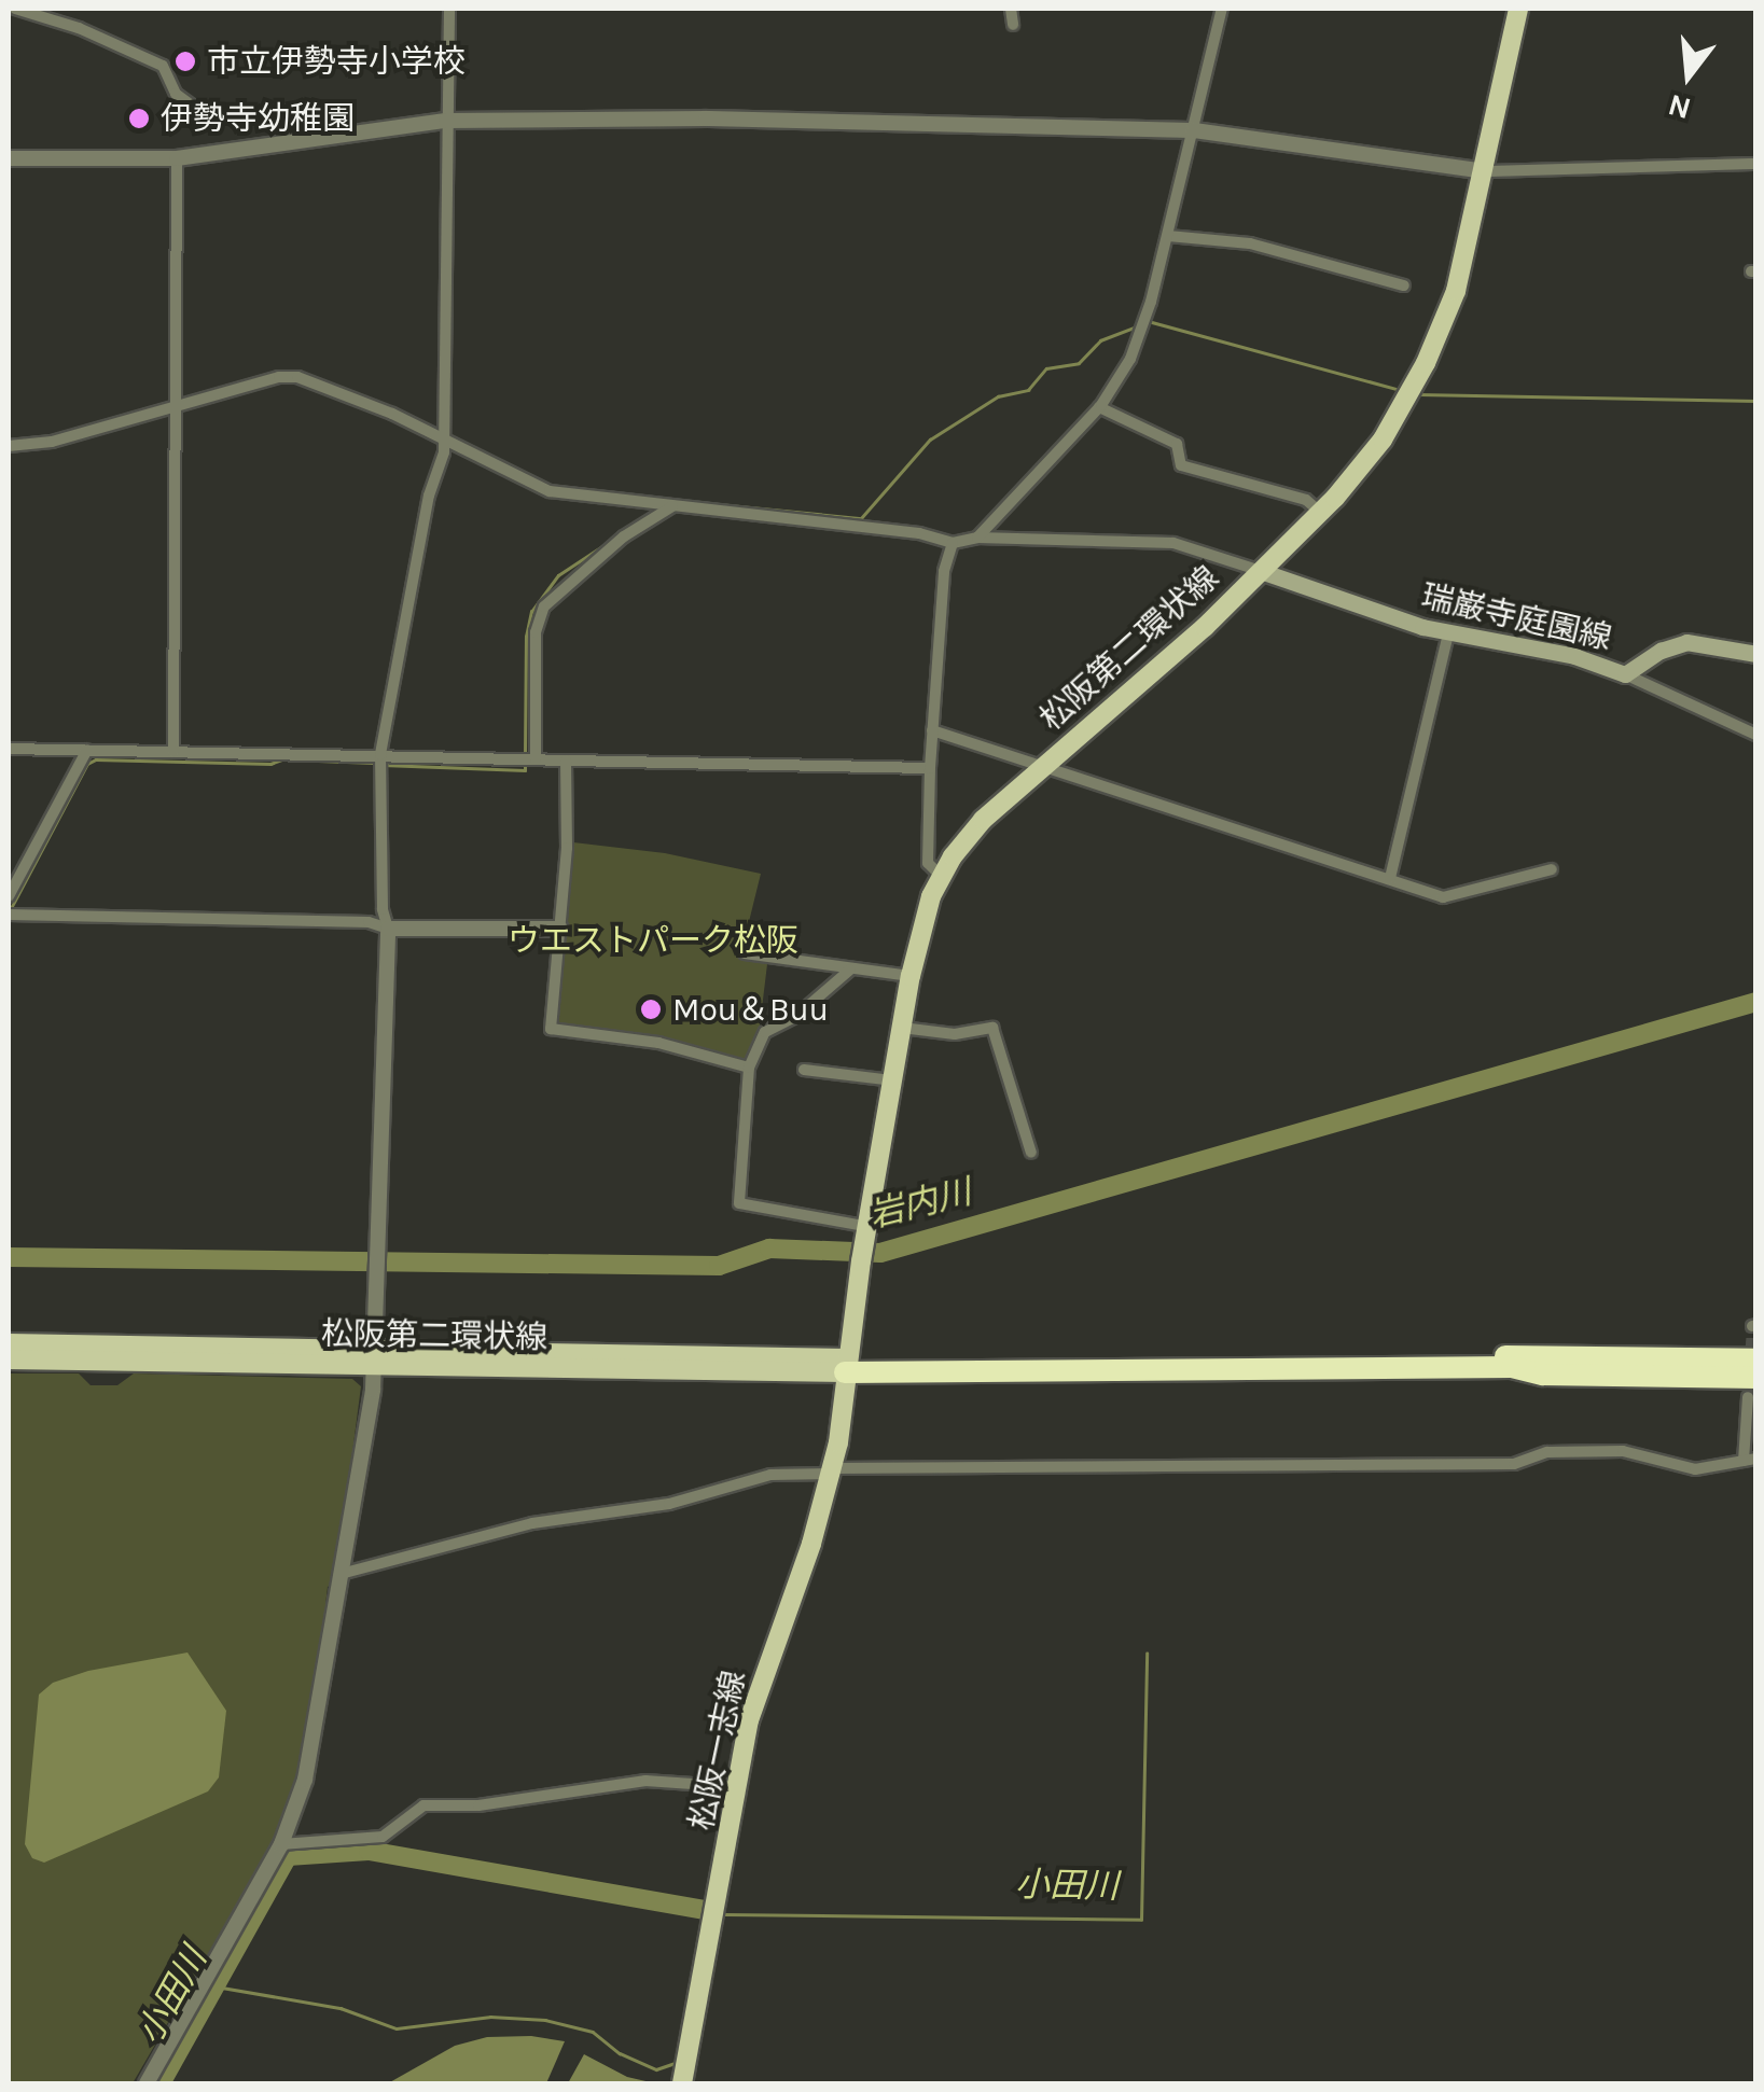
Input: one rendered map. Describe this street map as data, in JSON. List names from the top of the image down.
{
  "streets": {
    "main road": ["瑞巌寺庭園線", "松阪第二環状線", "松阪一志線"]
  },
  "crossings": [
    ["瑞巌寺庭園線", "松阪第二環状線"],
    ["松阪第二環状線", "松阪一志線"]
  ],
  "water": ["岩内川", "小田川"],
  "parks": ["ウエストパーク松阪"],
  "places": ["市立伊勢寺小学校", "伊勢寺幼稚園", "Mou＆Buu"],
  "north": "bottom"
}
